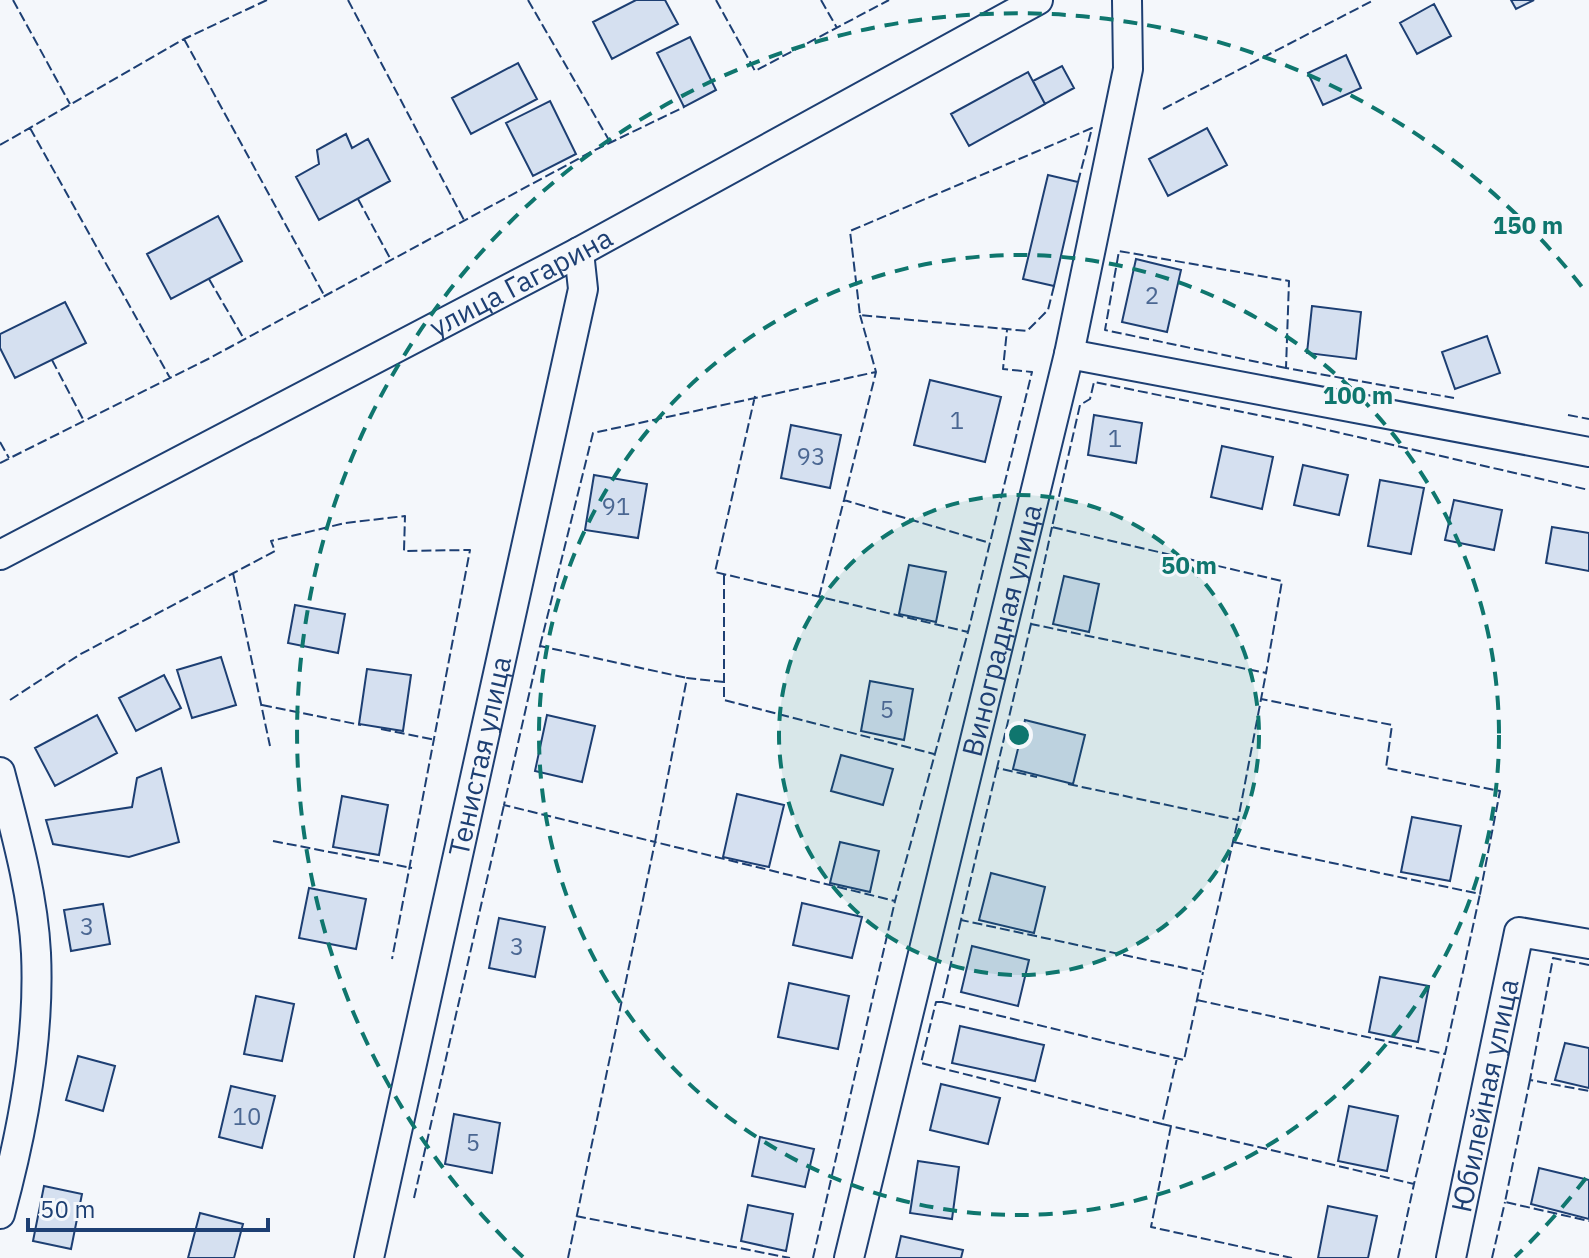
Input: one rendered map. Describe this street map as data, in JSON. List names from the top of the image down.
{
  "streets": {
    "street": [
      "улица Гагарина",
      "Виноградная улица",
      "Тенистая улица",
      "Юбилейная улица"
    ]
  },
  "crossings": [
    ["улица Гагарина", "Тенистая улица"]
  ],
  "house_numbers": [
    "2",
    "1",
    "1",
    "93",
    "91",
    "5",
    "3",
    "3",
    "10",
    "5"
  ],
  "scale_bar": "50 m",
  "rings": ["150 m", "100 m", "50 m"]
}
